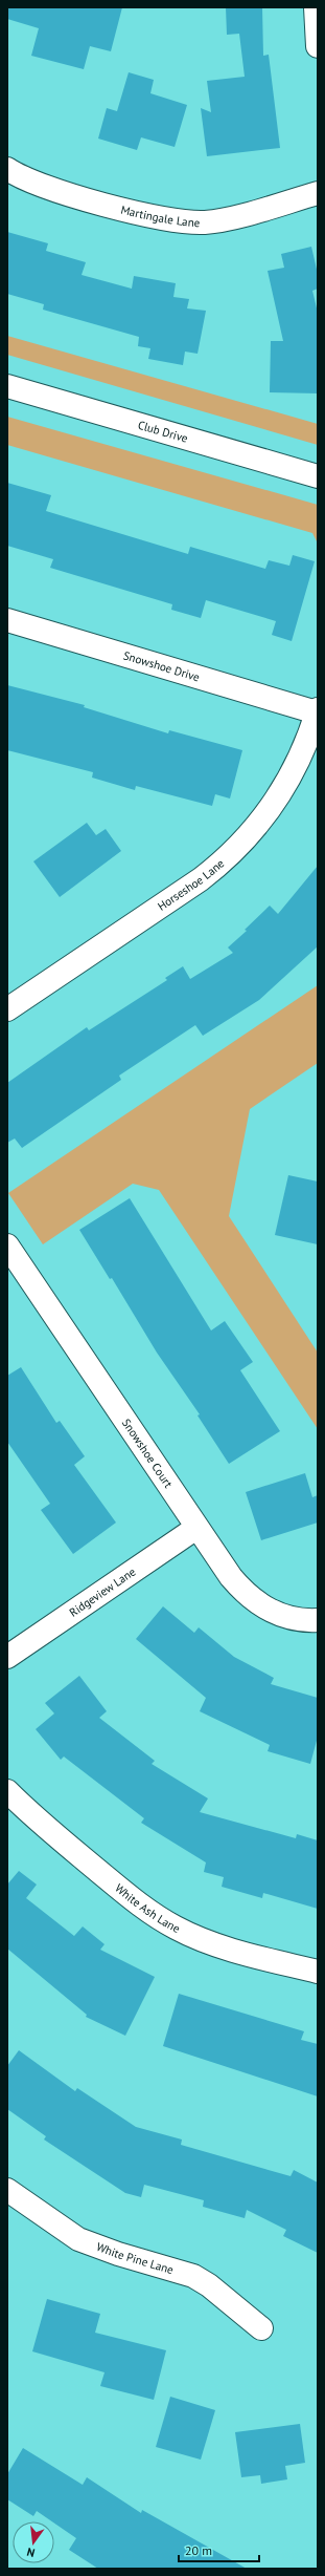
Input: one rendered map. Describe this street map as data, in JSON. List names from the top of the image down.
{
  "streets": {
    "street": [
      "Martingale Lane",
      "Club Drive",
      "Snowshoe Drive",
      "Horseshoe Lane",
      "Snowshoe Court",
      "Ridgeview Lane",
      "White Ash Lane",
      "White Pine Lane"
    ]
  },
  "crossings": [
    ["Snowshoe Drive", "Horseshoe Lane"],
    ["Snowshoe Court", "Ridgeview Lane"]
  ],
  "scale_bar": "20 m",
  "north": "bottom"
}
